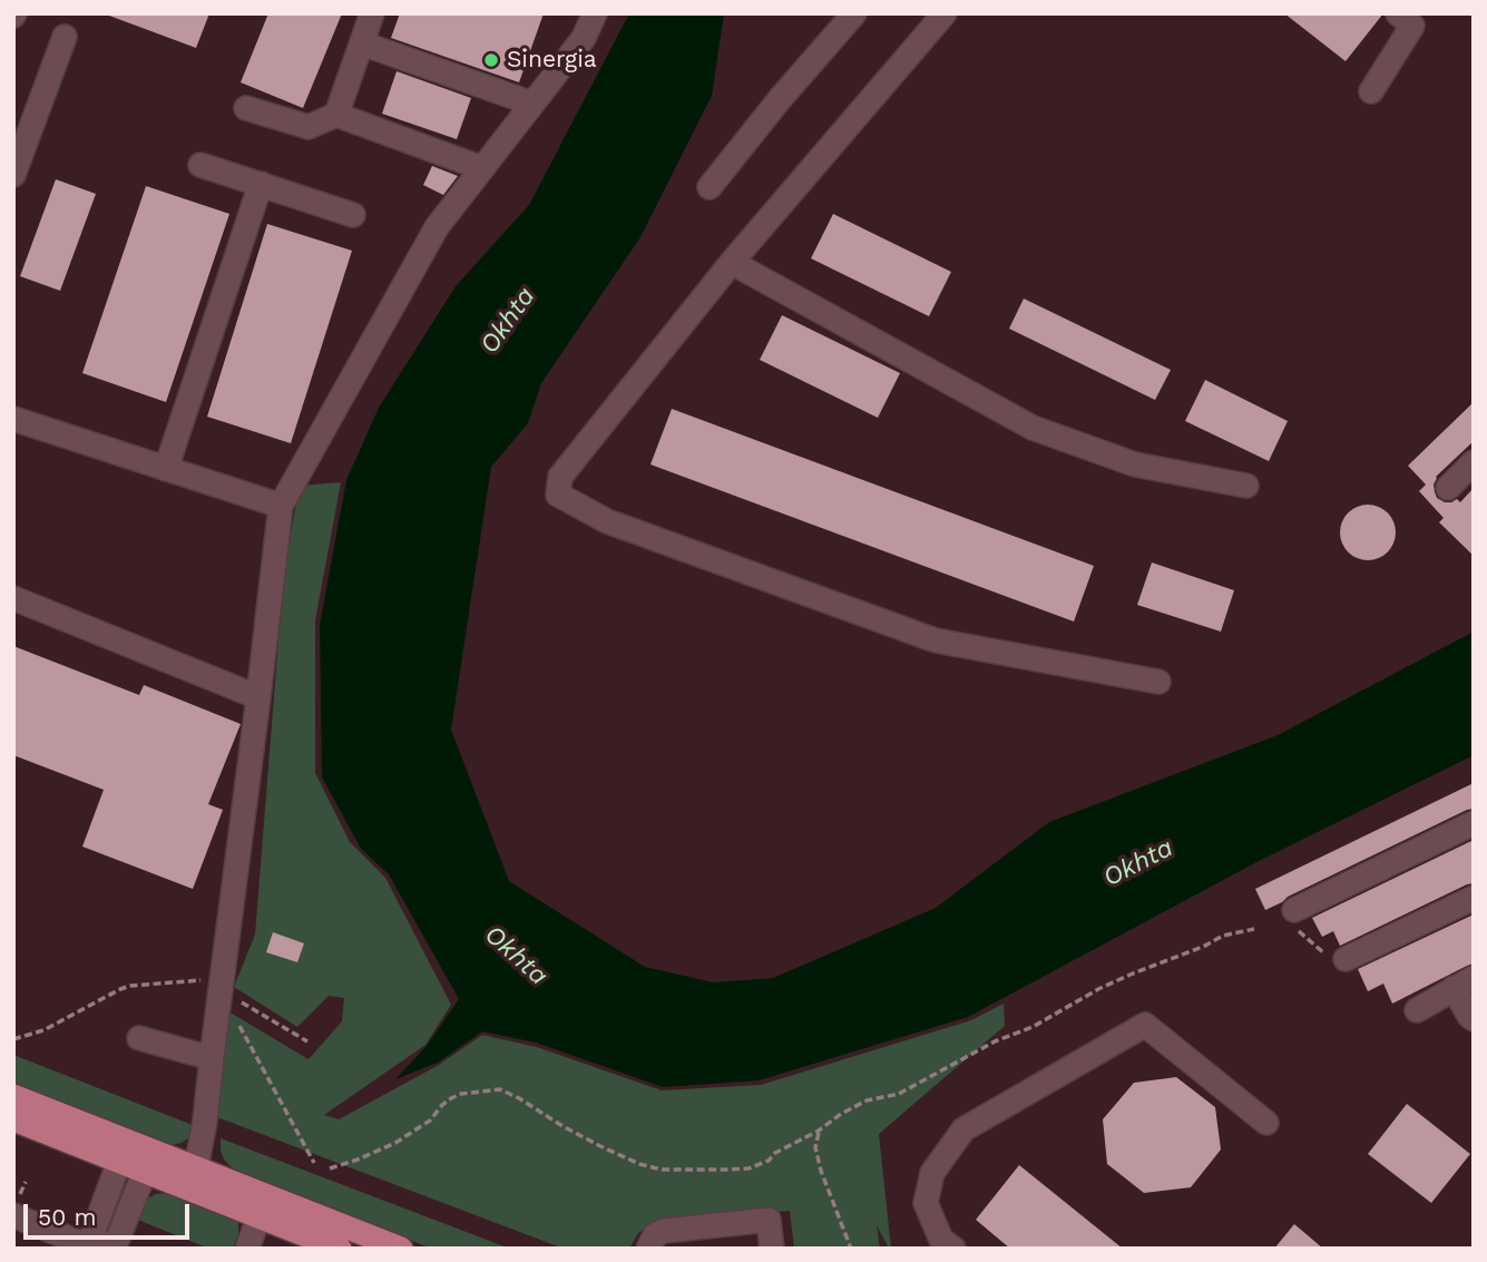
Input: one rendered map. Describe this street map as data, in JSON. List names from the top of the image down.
{
  "water": ["Okhta"],
  "places": ["Sinergia"],
  "scale_bar": "50 m"
}
